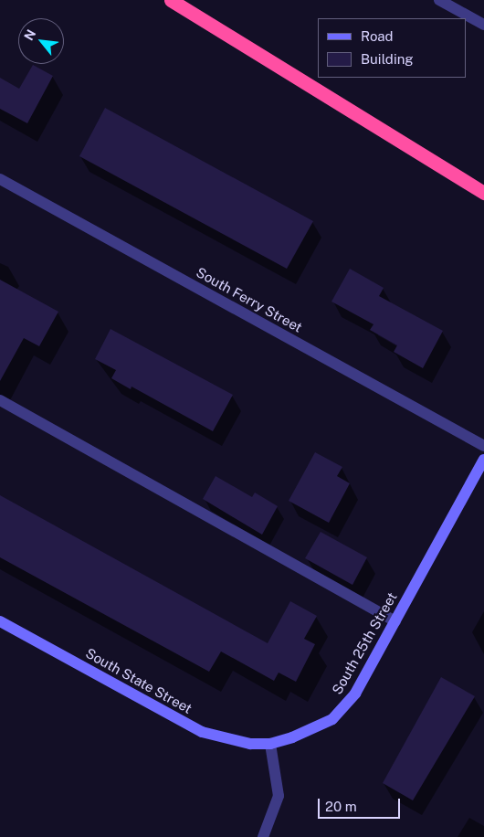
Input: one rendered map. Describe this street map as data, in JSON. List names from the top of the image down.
{
  "streets": {
    "street": ["South Ferry Street", "South 25th Street", "South State Street"]
  },
  "crossings": [
    ["South 25th Street", "South State Street"]
  ],
  "legend": ["Road", "Building"],
  "scale_bar": "20 m",
  "north": "top left"
}
